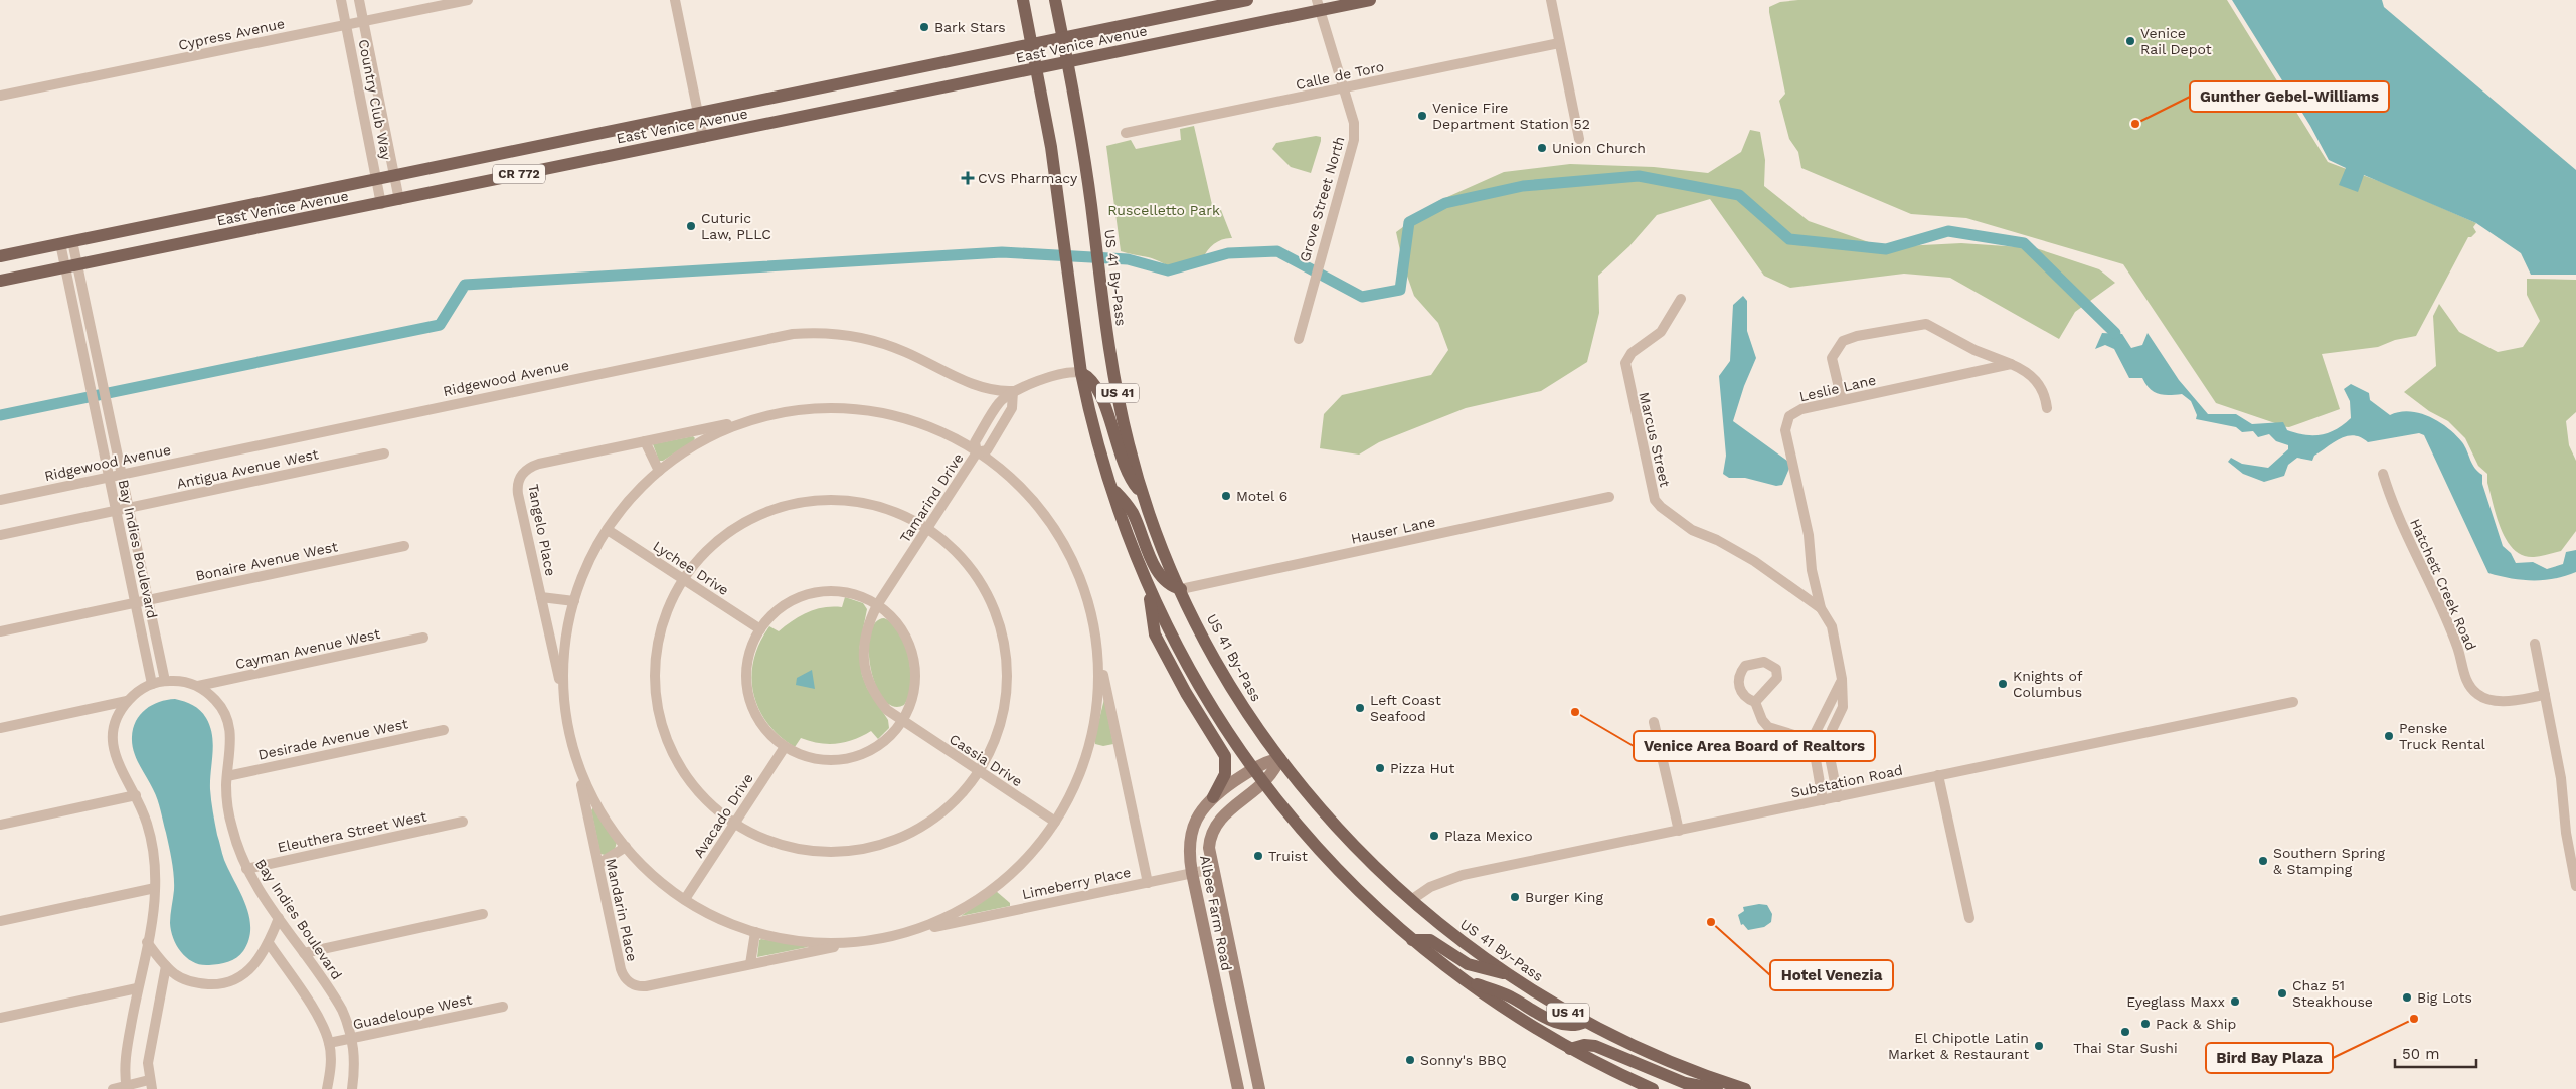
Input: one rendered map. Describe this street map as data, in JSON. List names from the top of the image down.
{
  "streets": {
    "main road": [
      "East Venice Avenue",
      "CR 772",
      "US 41 By-Pass",
      "US 41",
      "Albee Farm Road"
    ],
    "street": [
      "Cypress Avenue",
      "Calle de Toro",
      "Country Club Way",
      "Grove Street North",
      "Ridgewood Avenue",
      "Leslie Lane",
      "Marcus Street",
      "Antigua Avenue West",
      "Tamarind Drive",
      "Tangelo Place",
      "Hauser Lane",
      "Bay Indies Boulevard",
      "Bonaire Avenue West",
      "Lychee Drive",
      "Hatchett Creek Road",
      "Cayman Avenue West",
      "Desirade Avenue West",
      "Cassia Drive",
      "Substation Road",
      "Avacado Drive",
      "Eleuthera Street West",
      "Limeberry Place",
      "Mandarin Place",
      "Guadeloupe West"
    ]
  },
  "crossings": [
    ["Cypress Avenue", "Country Club Way"],
    ["East Venice Avenue", "Country Club Way"],
    ["East Venice Avenue", "Grove Street North"],
    ["East Venice Avenue", "US 41 By-Pass"],
    ["East Venice Avenue", "US 41"],
    ["East Venice Avenue", "Bay Indies Boulevard"],
    ["Calle de Toro", "Grove Street North"],
    ["US 41 By-Pass", "Hauser Lane"],
    ["US 41 By-Pass", "Substation Road"],
    ["US 41 By-Pass", "Albee Farm Road"],
    ["Ridgewood Avenue", "Tamarind Drive"],
    ["Ridgewood Avenue", "Bay Indies Boulevard"],
    ["Leslie Lane", "Marcus Street"],
    ["Leslie Lane", "Substation Road"],
    ["US 41", "Tamarind Drive"],
    ["US 41", "Albee Farm Road"],
    ["Antigua Avenue West", "Bay Indies Boulevard"],
    ["Tamarind Drive", "Cassia Drive"],
    ["Bay Indies Boulevard", "Bonaire Avenue West"],
    ["Bay Indies Boulevard", "Cayman Avenue West"],
    ["Bay Indies Boulevard", "Desirade Avenue West"],
    ["Bay Indies Boulevard", "Eleuthera Street West"],
    ["Bay Indies Boulevard", "Guadeloupe West"]
  ],
  "parks": ["Ruscelletto Park"],
  "places": {
    "other": [
      "Bark Stars",
      "Venice Rail Depot",
      "Venice Fire Department Station 52",
      "Gunther Gebel-Williams",
      "Union Church",
      "Cuturic Law, PLLC",
      "Motel 6",
      "Knights of Columbus",
      "Left Coast Seafood",
      "Venice Area Board of Realtors",
      "Penske Truck Rental",
      "Pizza Hut",
      "Plaza Mexico",
      "Truist",
      "Southern Spring & Stamping",
      "Burger King",
      "Hotel Venezia",
      "Chaz 51 Steakhouse",
      "Big Lots",
      "Eyeglass Maxx",
      "Bird Bay Plaza",
      "Pack & Ship",
      "Thai Star Sushi",
      "El Chipotle Latin Market & Restaurant",
      "Sonny's BBQ"
    ],
    "health": ["CVS Pharmacy"]
  },
  "scale_bar": "50 m"
}
